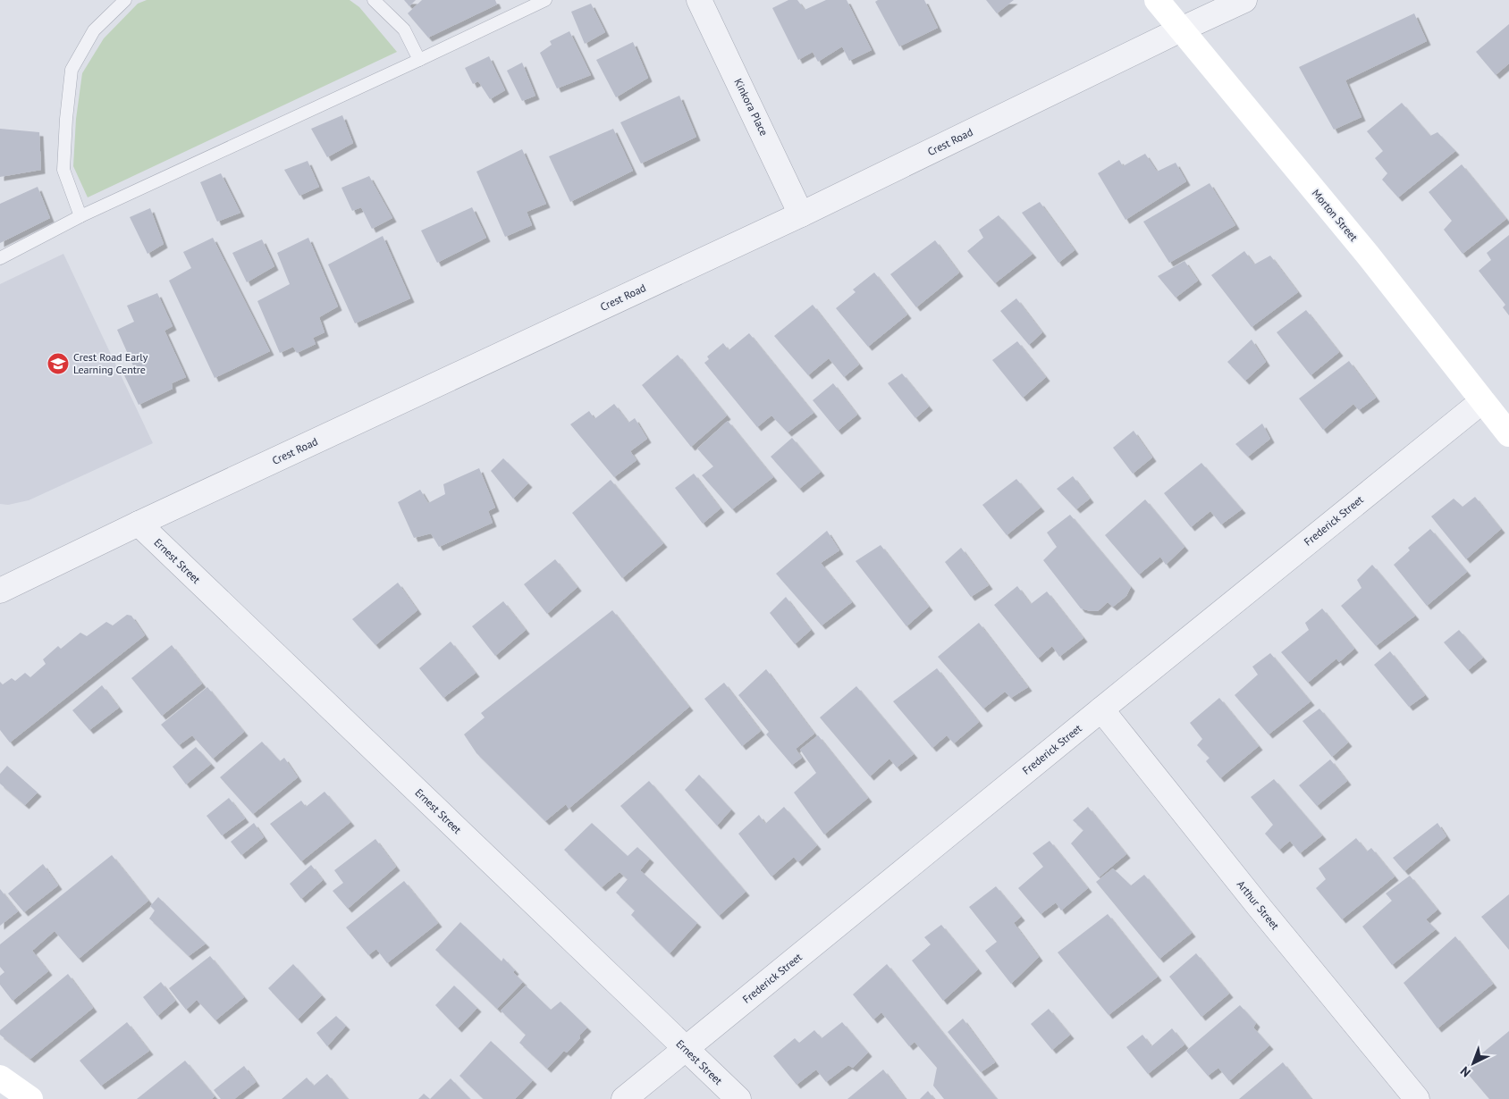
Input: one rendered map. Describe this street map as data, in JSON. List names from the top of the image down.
{
  "streets": {
    "street": [
      "Kinkora Place",
      "Crest Road",
      "Morton Street",
      "Frederick Street",
      "Ernest Street",
      "Arthur Street"
    ]
  },
  "crossings": [
    ["Kinkora Place", "Crest Road"],
    ["Crest Road", "Morton Street"],
    ["Crest Road", "Ernest Street"],
    ["Morton Street", "Frederick Street"],
    ["Frederick Street", "Ernest Street"],
    ["Frederick Street", "Arthur Street"]
  ],
  "places": {
    "school or university": ["Crest Road Early Learning Centre"]
  },
  "north": "bottom left"
}
